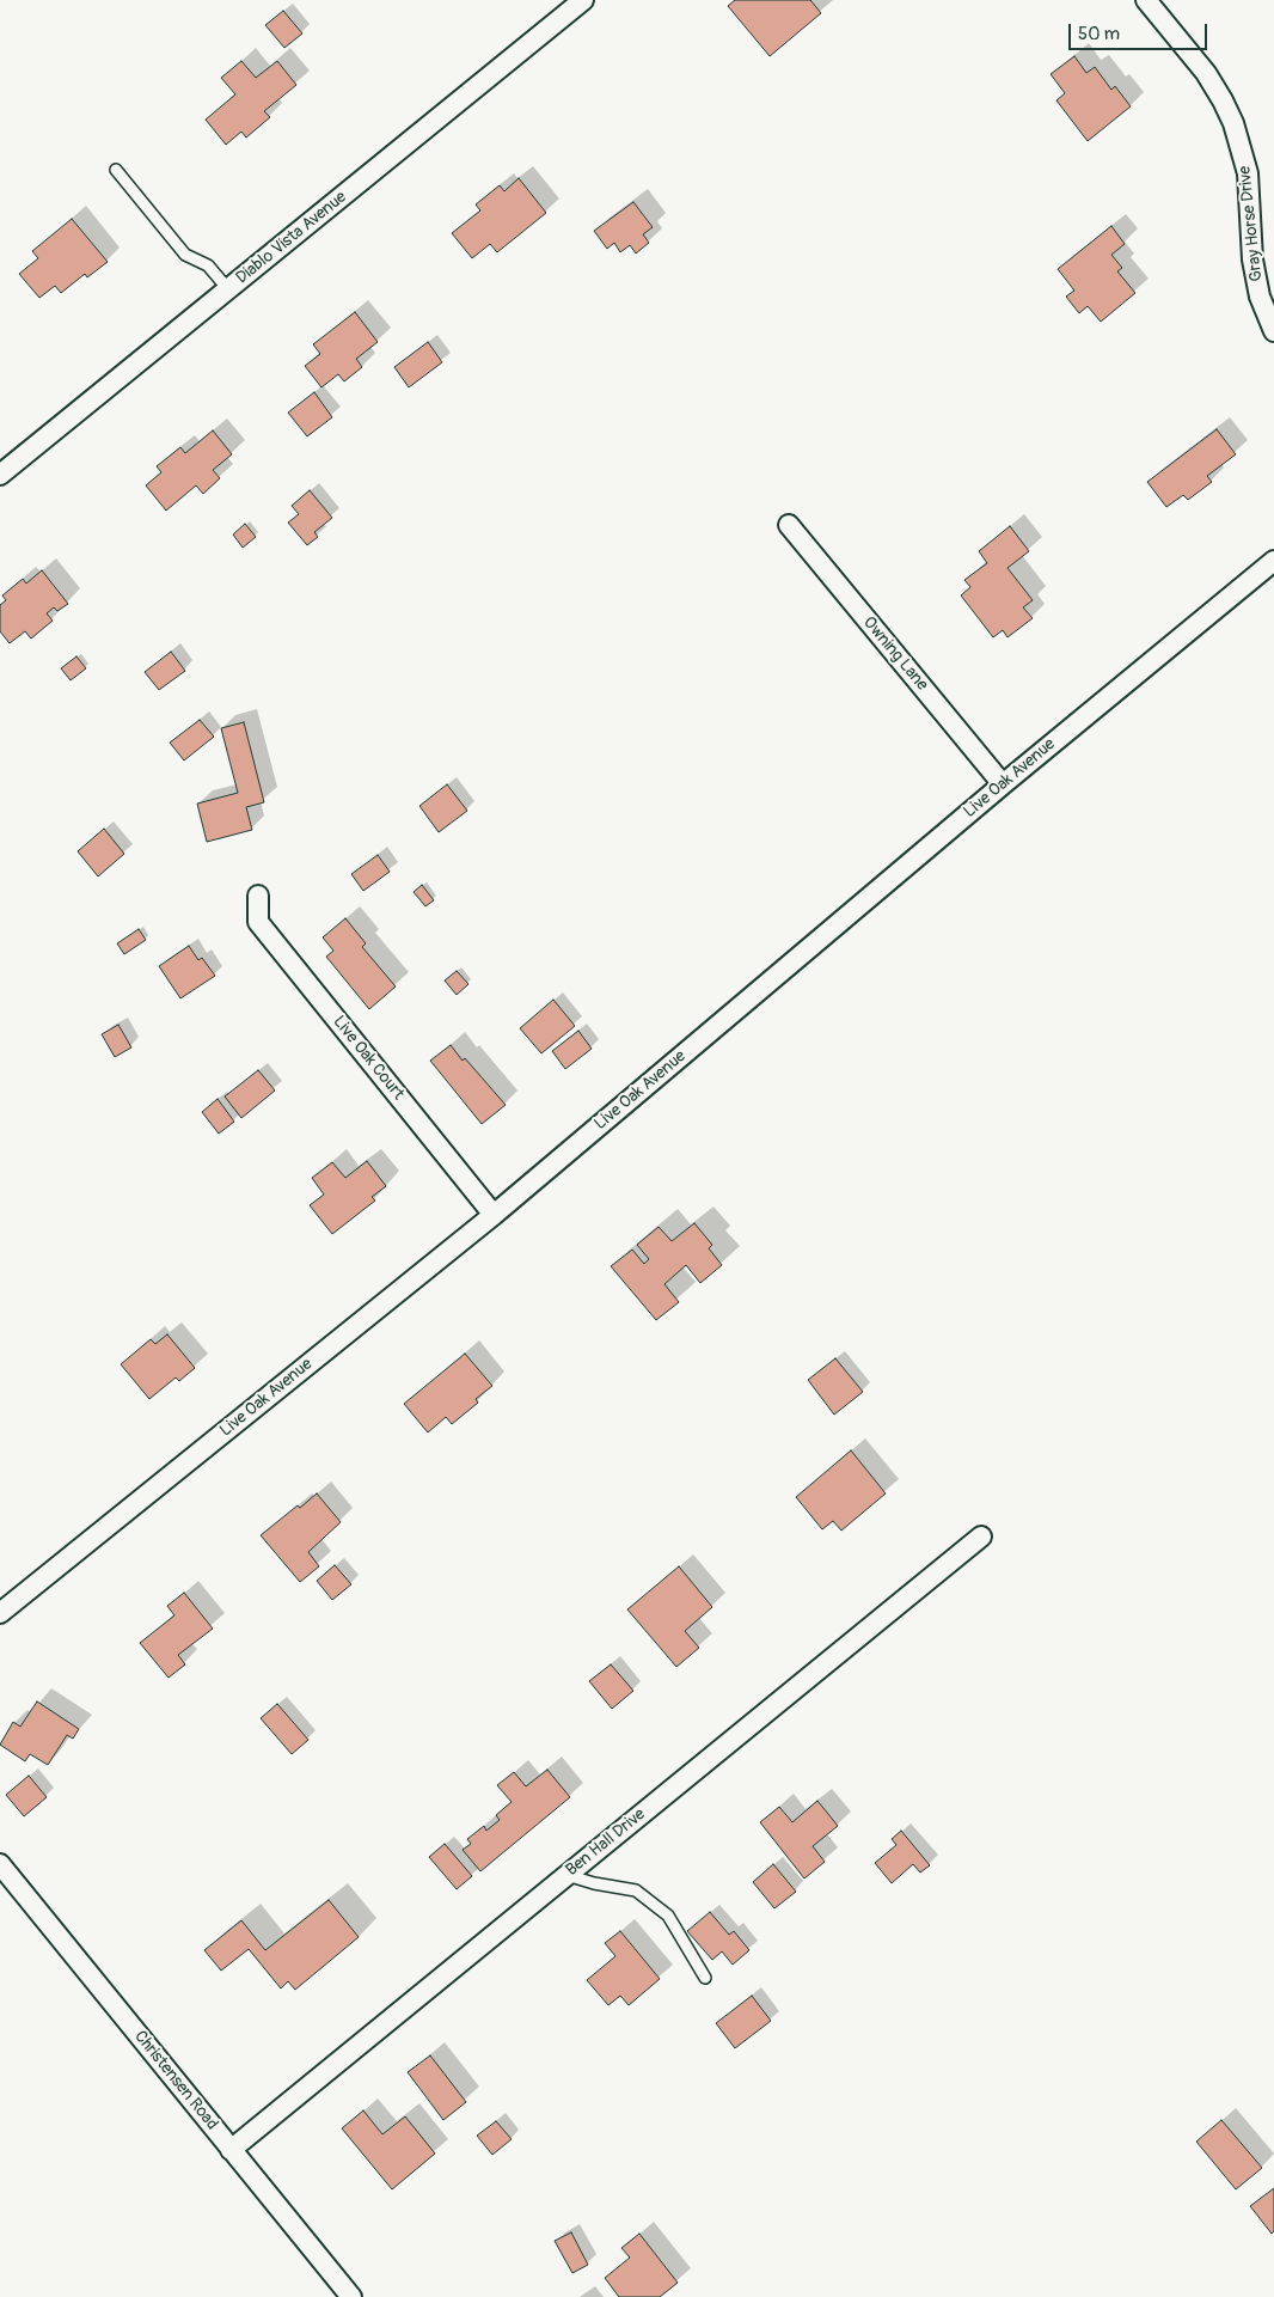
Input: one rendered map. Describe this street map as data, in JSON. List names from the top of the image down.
{
  "streets": {
    "street": [
      "Gray Horse Drive",
      "Diablo Vista Avenue",
      "Owning Lane",
      "Live Oak Avenue",
      "Live Oak Court",
      "Ben Hall Drive",
      "Christensen Road"
    ]
  },
  "crossings": [
    ["Owning Lane", "Live Oak Avenue"],
    ["Live Oak Avenue", "Live Oak Court"],
    ["Ben Hall Drive", "Christensen Road"]
  ],
  "scale_bar": "50 m"
}
